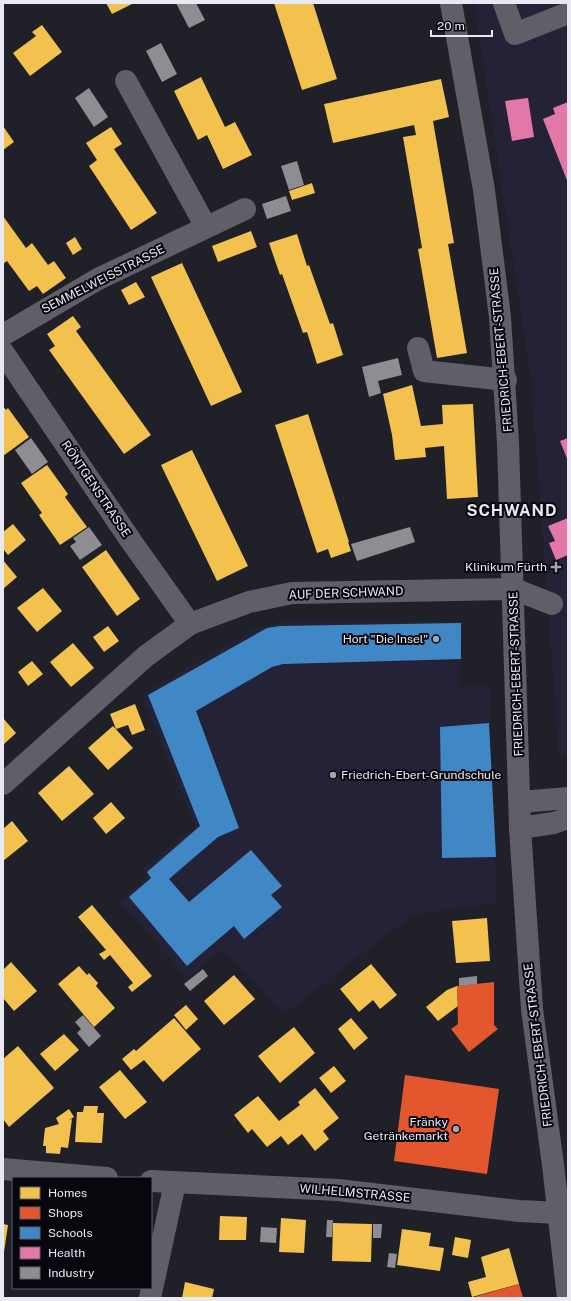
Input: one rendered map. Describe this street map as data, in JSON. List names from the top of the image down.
{
  "streets": {
    "street": [
      "SEMMELWEISSTRASSE",
      "FRIEDRICH-EBERT-STRASSE",
      "RÖNTGENSTRASSE",
      "AUF DER SCHWAND",
      "WILHELMSTRASSE"
    ]
  },
  "crossings": [
    ["FRIEDRICH-EBERT-STRASSE", "AUF DER SCHWAND"],
    ["FRIEDRICH-EBERT-STRASSE", "WILHELMSTRASSE"],
    ["RÖNTGENSTRASSE", "AUF DER SCHWAND"]
  ],
  "districts": ["SCHWAND"],
  "places": {
    "health": ["Klinikum Fürth"],
    "other": ["Hort \"Die Insel\"", "Friedrich-Ebert-Grundschule", "Fränky Getränkemarkt"]
  },
  "legend": [
    "Homes",
    "Shops",
    "Schools",
    "Health",
    "Industry"
  ],
  "scale_bar": "20 m"
}
